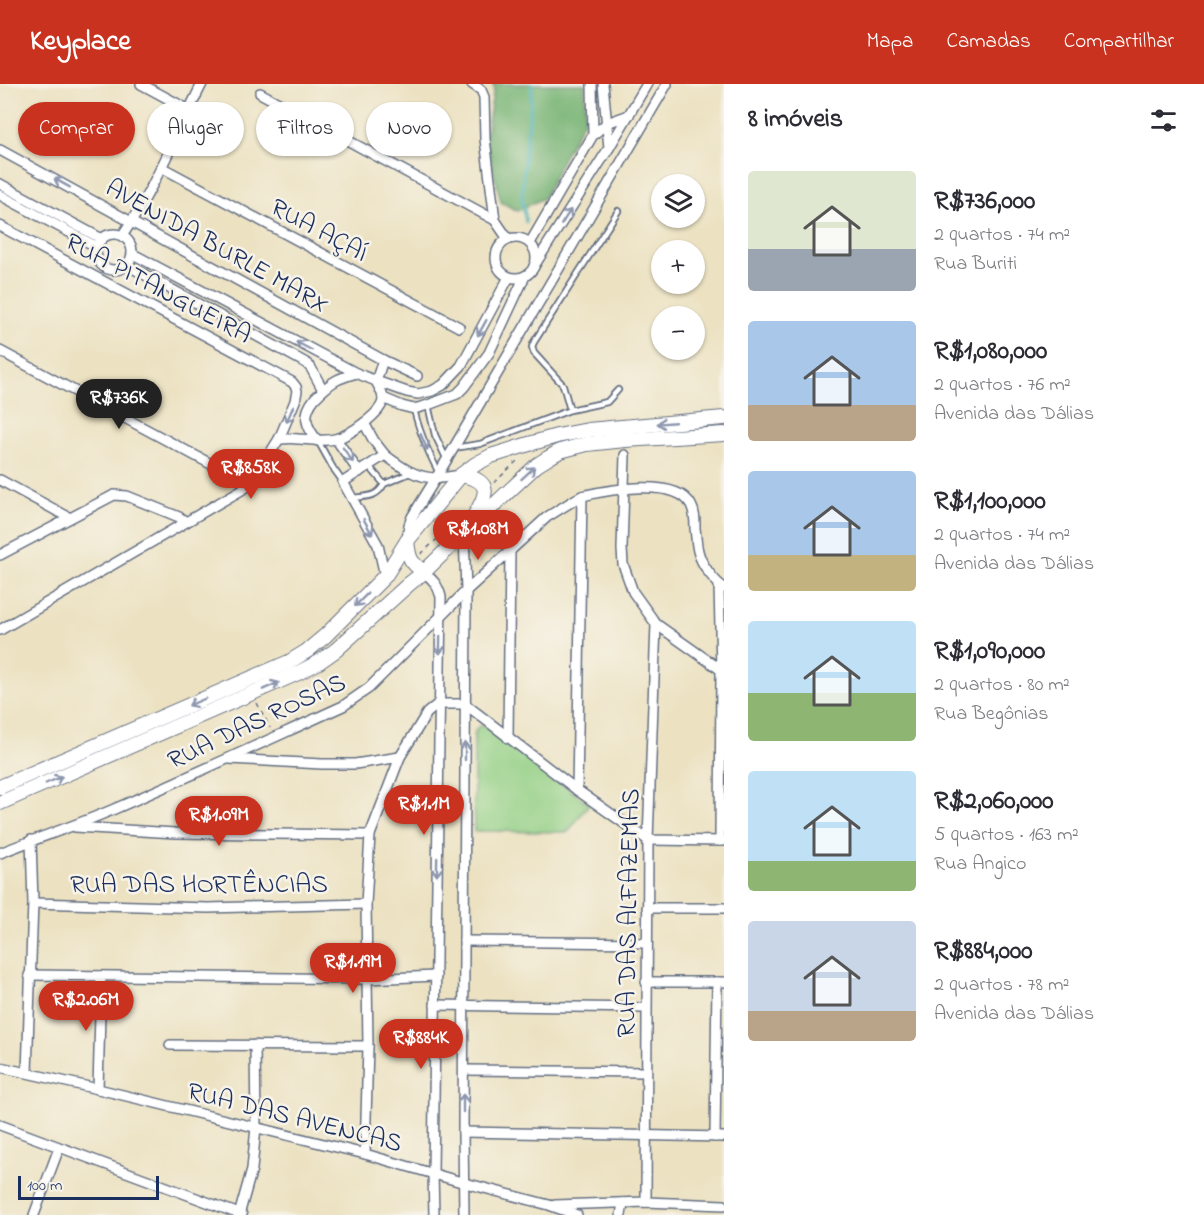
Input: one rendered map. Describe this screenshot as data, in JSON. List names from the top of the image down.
{
  "streets": {
    "street": [
      "RUA AÇAÍ",
      "AVENIDA BURLE MARX",
      "RUA PITANGUEIRA",
      "RUA DAS ROSAS",
      "RUA DAS HORTÊNCIAS",
      "RUA DAS ALFAZEMAS",
      "RUA DAS AVENCAS"
    ]
  },
  "scale_bar": "100 m",
  "page": {
    "header": "Keyplace",
    "nav": ["Mapa", "Camadas", "Compartilhar"],
    "heading": "8 imóveis",
    "chip": [
      "Comprar",
      "Alugar",
      "Filtros",
      "Novo"
    ],
    "list": [
      {
        "name": "R$736,000",
        "note": "2 quartos · 74 m² · Rua Buriti"
      },
      {
        "name": "R$1,080,000",
        "note": "2 quartos · 76 m² · Avenida das Dálias"
      },
      {
        "name": "R$1,100,000",
        "note": "2 quartos · 74 m² · Avenida das Dálias"
      },
      {
        "name": "R$1,090,000",
        "note": "2 quartos · 80 m² · Rua Begônias"
      },
      {
        "name": "R$2,060,000",
        "note": "5 quartos · 163 m² · Rua Angico"
      },
      {
        "name": "R$884,000",
        "note": "2 quartos · 78 m² · Avenida das Dálias"
      }
    ],
    "map_buttons": ["+", "−"],
    "price": [
      "R$736K",
      "R$858K",
      "R$1.08M",
      "R$1.1M",
      "R$1.09M",
      "R$1.19M",
      "R$2.06M",
      "R$884K"
    ],
    "scale": "100 m"
  }
}
